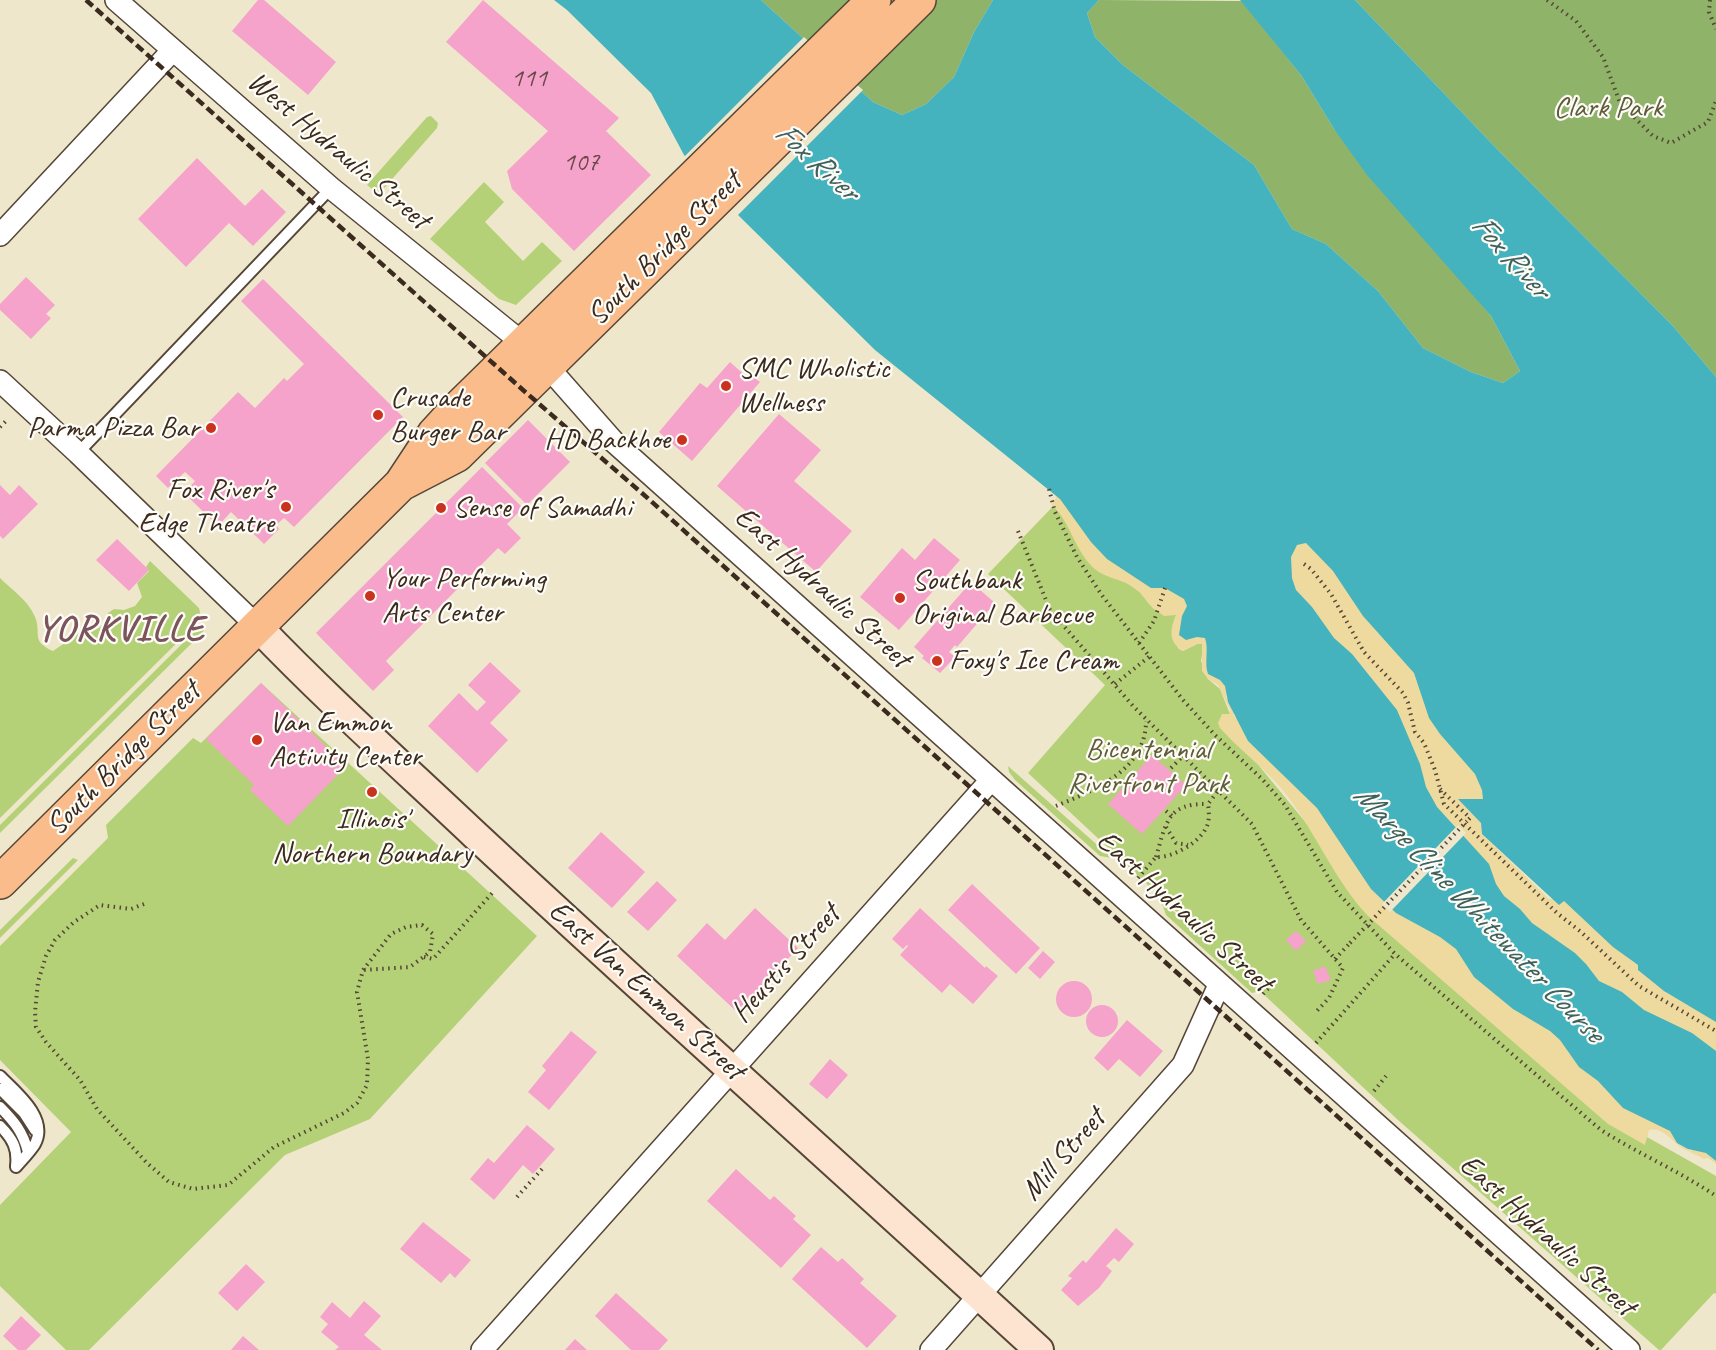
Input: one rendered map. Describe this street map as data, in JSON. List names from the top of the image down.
{
  "streets": {
    "highway": ["South Bridge Street"],
    "street": [
      "West Hydraulic Street",
      "East Hydraulic Street",
      "Heustis Street",
      "East Van Emmon Street",
      "Mill Street"
    ]
  },
  "crossings": [
    ["West Hydraulic Street", "South Bridge Street"],
    ["West Hydraulic Street", "East Hydraulic Street"],
    ["South Bridge Street", "East Hydraulic Street"],
    ["South Bridge Street", "East Van Emmon Street"],
    ["East Hydraulic Street", "Heustis Street"],
    ["East Hydraulic Street", "Mill Street"],
    ["Heustis Street", "East Van Emmon Street"],
    ["East Van Emmon Street", "Mill Street"]
  ],
  "districts": ["YORKVILLE"],
  "water": ["Fox River", "Marge Cline Whitewater Course"],
  "parks": ["Clark Park", "Bicentennial Riverfront Park"],
  "places": [
    "SMC Wholistic Wellness",
    "Crusade Burger Bar",
    "Parma Pizza Bar",
    "HD Backhoe",
    "Fox River's Edge Theatre",
    "Sense of Samadhi",
    "Your Performing Arts Center",
    "Southbank Original Barbecue",
    "Foxy's Ice Cream",
    "Van Emmon Activity Center",
    "Illinois' Northern Boundary"
  ],
  "house_numbers": ["111", "107"]
}
